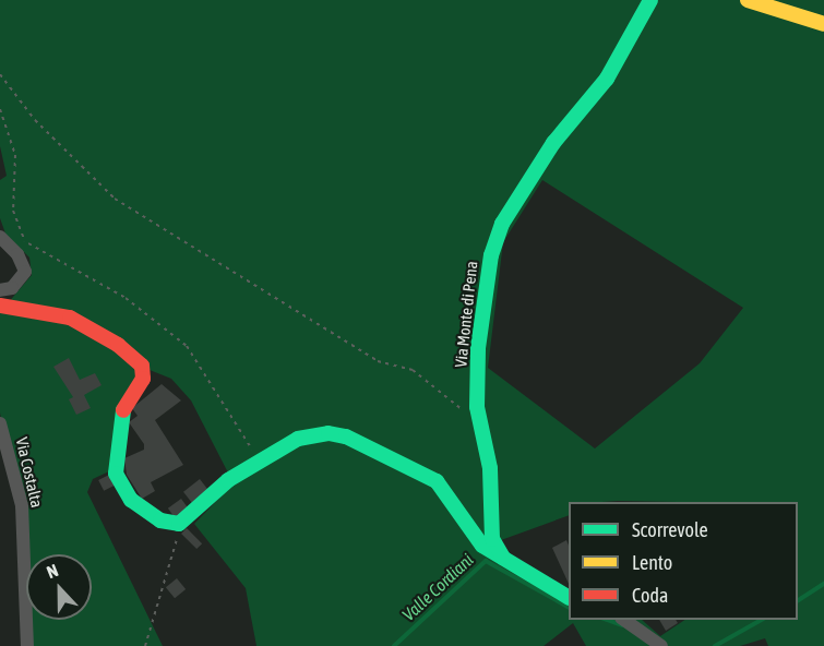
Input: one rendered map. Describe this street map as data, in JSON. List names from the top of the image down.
{
  "streets": {
    "street": ["Via Monte di Pena", "Via Costalta"]
  },
  "water": ["Valle Cordiani"],
  "legend": ["Scorrevole", "Lento", "Coda"],
  "north": "top"
}
